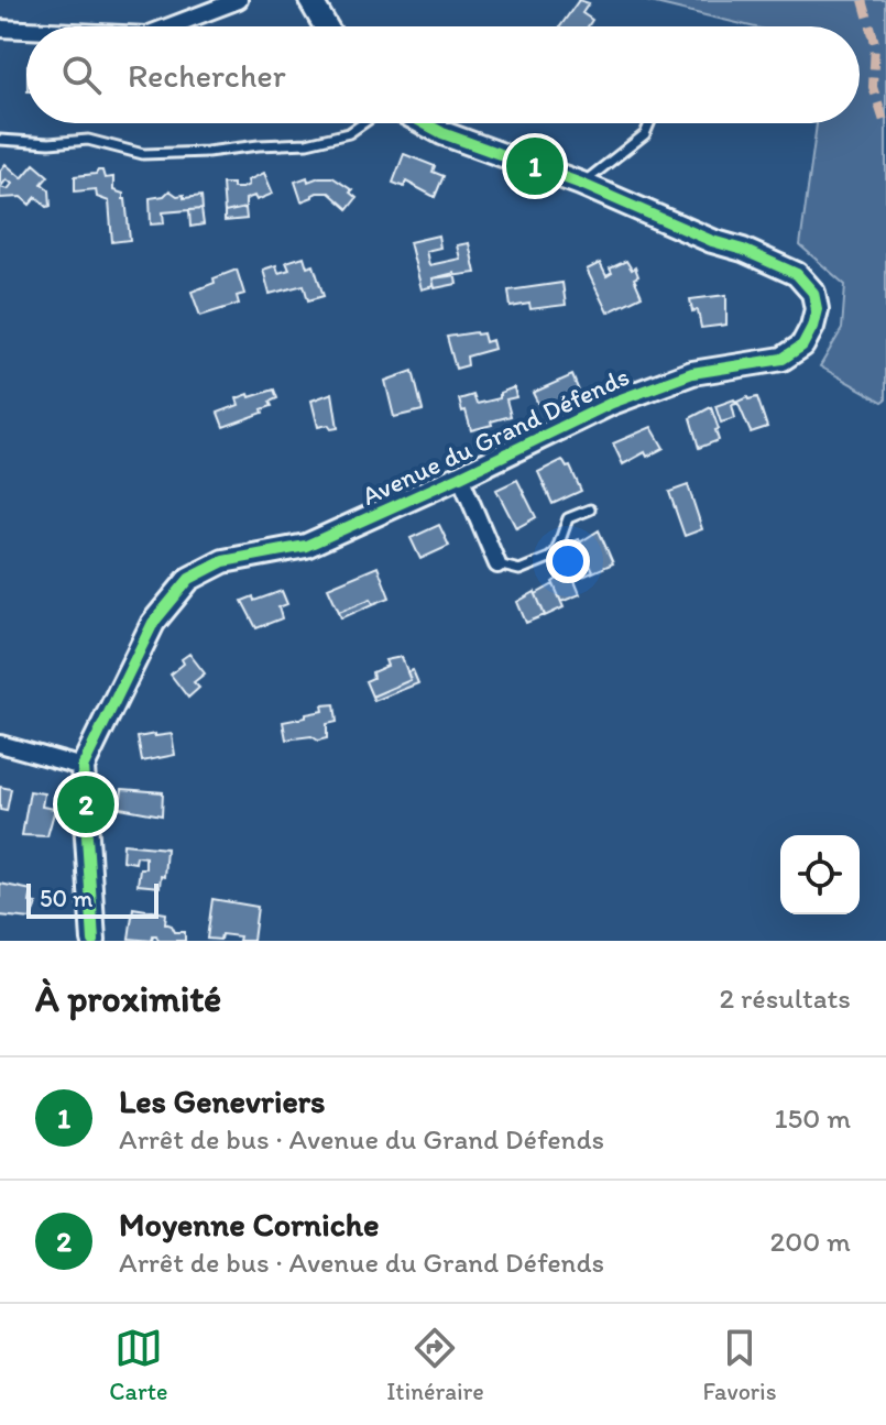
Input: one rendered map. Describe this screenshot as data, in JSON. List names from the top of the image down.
{
  "streets": {
    "street": ["Avenue du Grand Défends"]
  },
  "scale_bar": "50 m",
  "page": {
    "search": "Rechercher",
    "pins": ["1", "2"],
    "scale": "50 m",
    "heading": ["À proximité", "2 résultats"],
    "list": [
      {
        "mark": "1",
        "name": "Les Genevriers",
        "note": "Arrêt de bus · Avenue du Grand Défends",
        "value": "150 m"
      },
      {
        "mark": "2",
        "name": "Moyenne Corniche",
        "note": "Arrêt de bus · Avenue du Grand Défends",
        "value": "200 m"
      }
    ],
    "nav": ["Carte", "Itinéraire", "Favoris"]
  }
}
